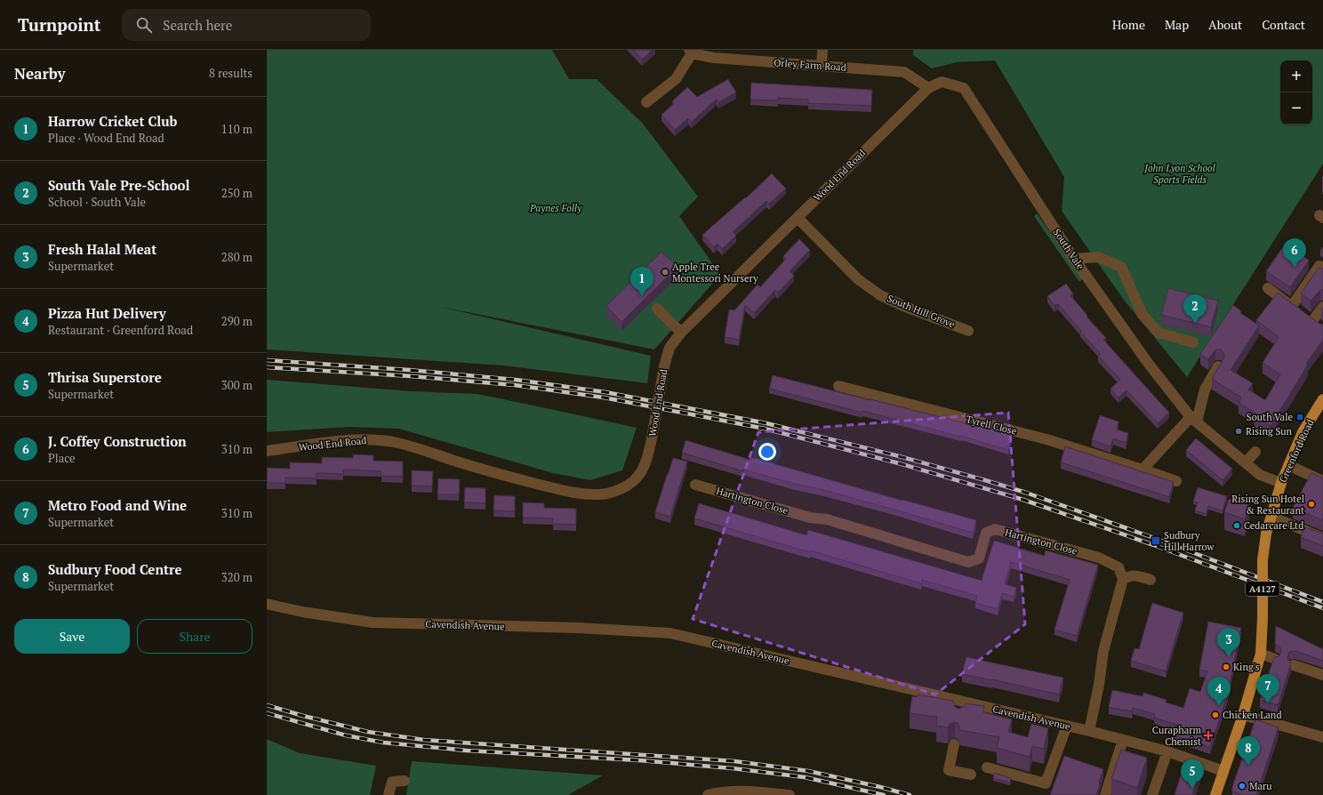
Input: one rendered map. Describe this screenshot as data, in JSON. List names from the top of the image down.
{
  "streets": {
    "main road": ["Greenford Road", "A4127"],
    "street": [
      "Orley Farm Road",
      "Wood End Road",
      "South Vale",
      "South Hill Grove",
      "Tyrell Close",
      "Hartington Close",
      "Cavendish Avenue"
    ]
  },
  "crossings": [
    ["Orley Farm Road", "Wood End Road"],
    ["Wood End Road", "South Vale"],
    ["Wood End Road", "South Hill Grove"],
    ["South Vale", "Greenford Road"],
    ["Greenford Road", "Cavendish Avenue"]
  ],
  "parks": ["John Lyon School Sports Fields", "Paynes Folly"],
  "places": {
    "other": [
      "Apple Tree Montessori Nursery",
      "Rising Sun",
      "Rising Sun Hotel & Restaurant",
      "Cedarcare Ltd",
      "King's",
      "Chicken Land",
      "Maru"
    ],
    "transit": ["South Vale", "Sudbury Hill Harrow"],
    "health": ["Curapharm Chemist"]
  },
  "page": {
    "header": "Turnpoint",
    "search": "Search here",
    "nav": [
      "Home",
      "Map",
      "About",
      "Contact"
    ],
    "heading": ["Nearby", "8 results"],
    "map_buttons": ["+", "−"],
    "list": [
      {
        "mark": "1",
        "name": "Harrow Cricket Club",
        "note": "Place · Wood End Road",
        "value": "110 m"
      },
      {
        "mark": "2",
        "name": "South Vale Pre-School",
        "note": "School · South Vale",
        "value": "250 m"
      },
      {
        "mark": "3",
        "name": "Fresh Halal Meat",
        "note": "Supermarket",
        "value": "280 m"
      },
      {
        "mark": "4",
        "name": "Pizza Hut Delivery",
        "note": "Restaurant · Greenford Road",
        "value": "290 m"
      },
      {
        "mark": "5",
        "name": "Thrisa Superstore",
        "note": "Supermarket",
        "value": "300 m"
      },
      {
        "mark": "6",
        "name": "J. Coffey Construction",
        "note": "Place",
        "value": "310 m"
      },
      {
        "mark": "7",
        "name": "Metro Food and Wine",
        "note": "Supermarket",
        "value": "310 m"
      },
      {
        "mark": "8",
        "name": "Sudbury Food Centre",
        "note": "Supermarket",
        "value": "320 m"
      }
    ],
    "pins": [
      "6",
      "1",
      "2",
      "3",
      "7",
      "4",
      "8",
      "5"
    ],
    "buttons": ["Save", "Share"]
  }
}
